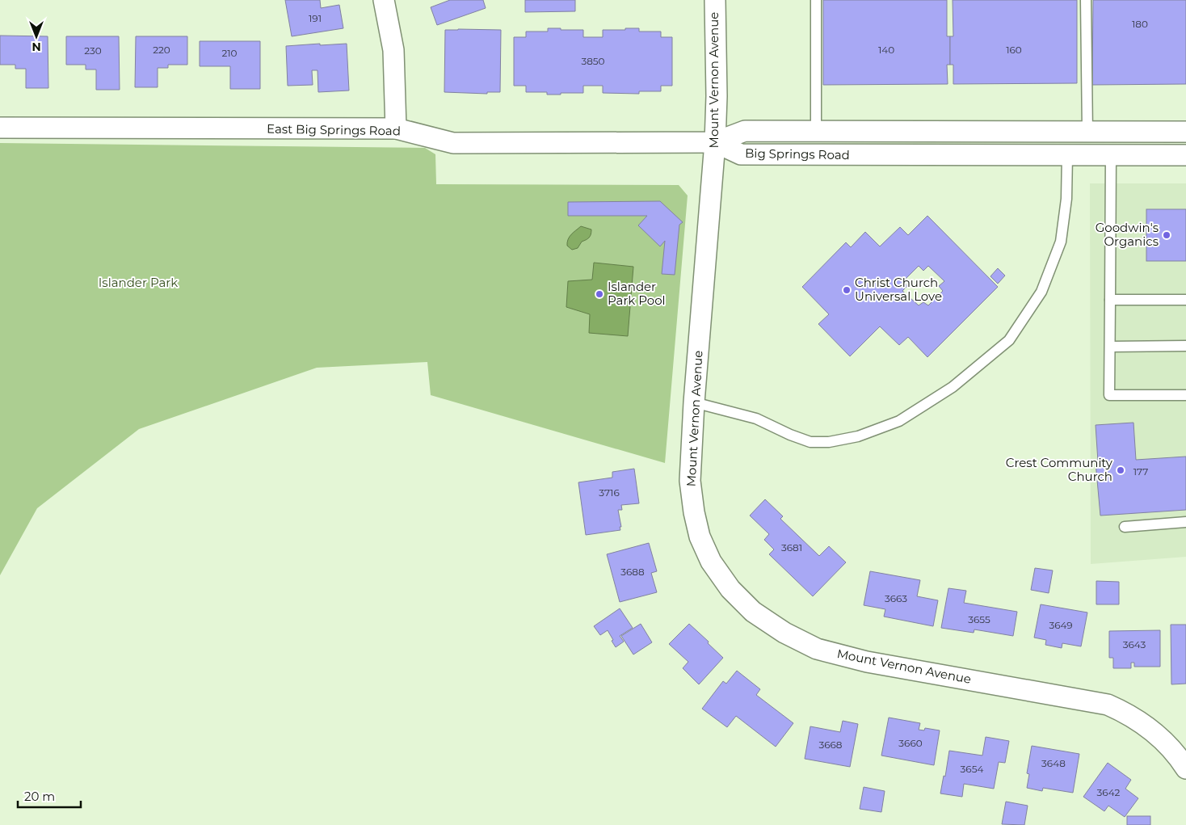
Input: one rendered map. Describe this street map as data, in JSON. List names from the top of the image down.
{
  "streets": {
    "street": ["Mount Vernon Avenue", "East Big Springs Road", "Big Springs Road"]
  },
  "crossings": [
    ["Mount Vernon Avenue", "East Big Springs Road"],
    ["Mount Vernon Avenue", "Big Springs Road"],
    ["East Big Springs Road", "Big Springs Road"]
  ],
  "parks": ["Islander Park"],
  "places": [
    "Goodwin's Organics",
    "Christ Church Universal Love",
    "Islander Park Pool",
    "Crest Community Church"
  ],
  "house_numbers": [
    "191",
    "180",
    "220",
    "140",
    "160",
    "230",
    "210",
    "3850",
    "177",
    "3716",
    "3681",
    "3688",
    "3663",
    "3655",
    "3649",
    "3643",
    "3660",
    "3668",
    "3648",
    "3654",
    "3642"
  ],
  "scale_bar": "20 m",
  "north": "bottom"
}
